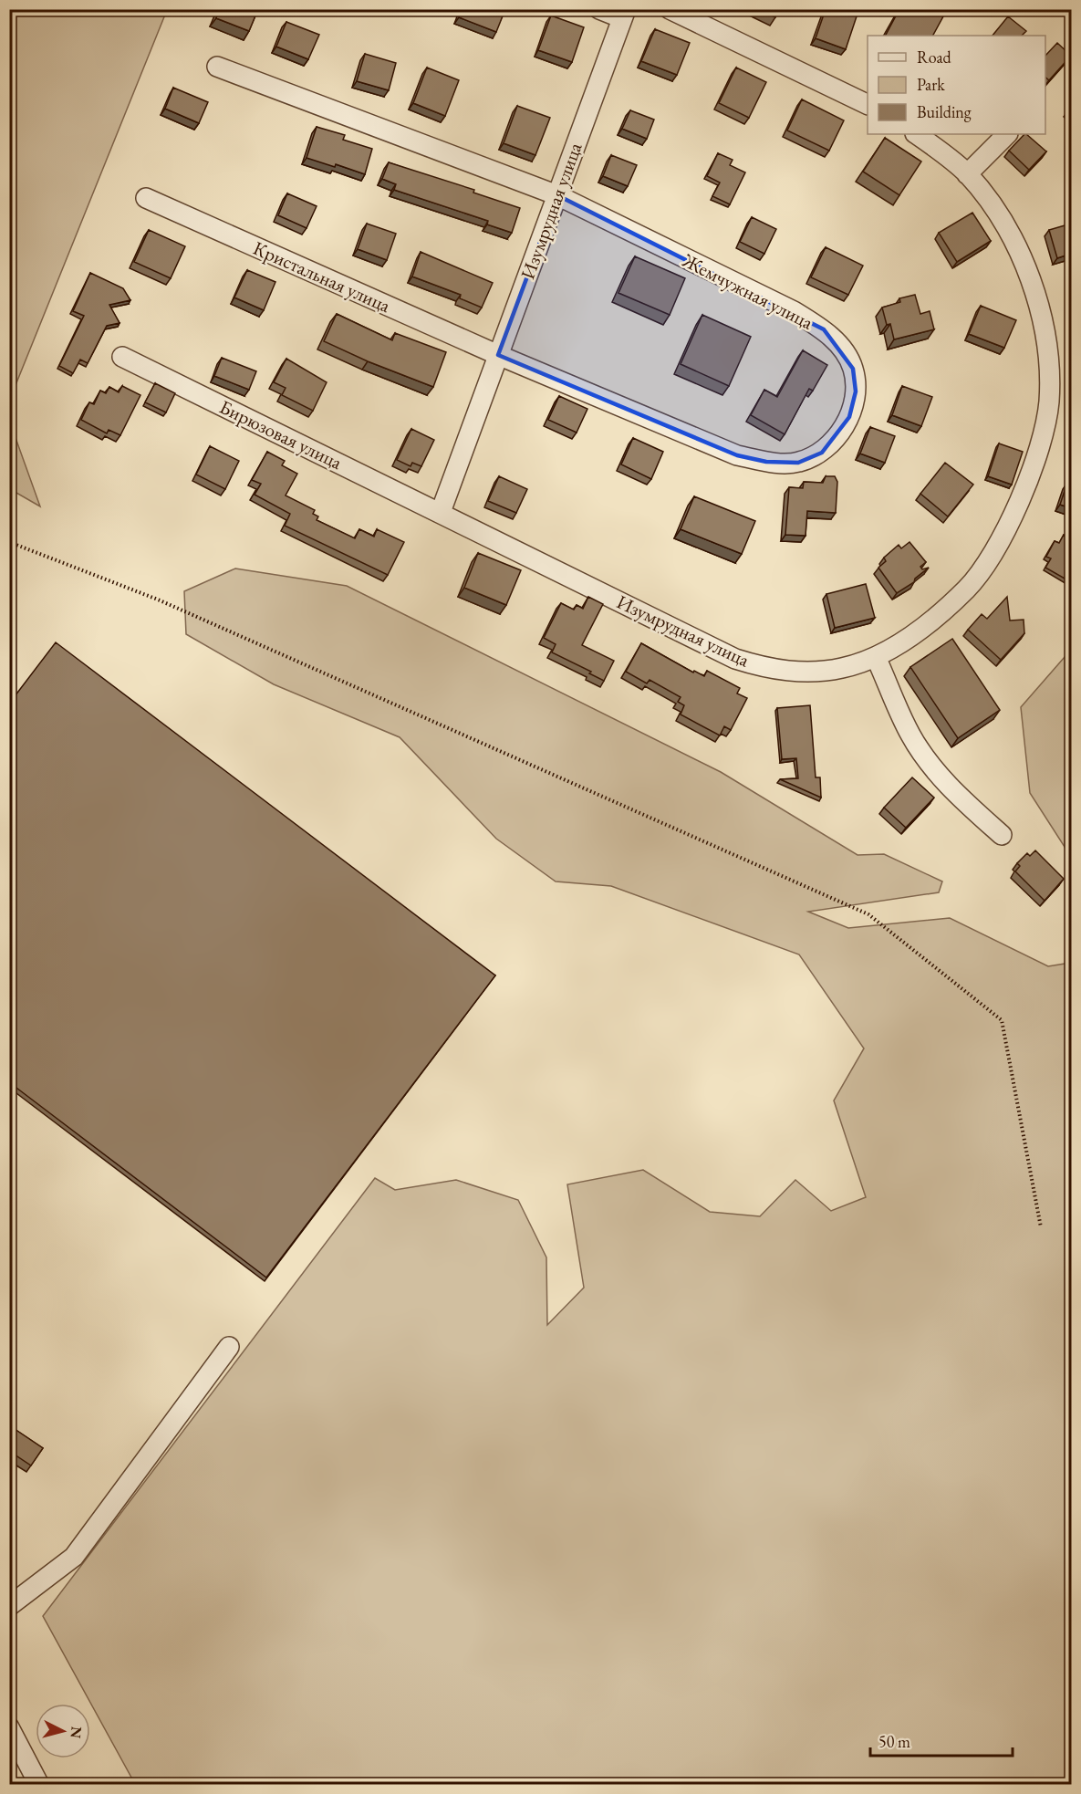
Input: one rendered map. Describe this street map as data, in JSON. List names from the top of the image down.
{
  "streets": {
    "street": [
      "Изумрудная улица",
      "Кристальная улица",
      "Жемчужная улица",
      "Бирюзовая улица"
    ]
  },
  "crossings": [
    ["Изумрудная улица", "Кристальная улица"],
    ["Изумрудная улица", "Жемчужная улица"],
    ["Изумрудная улица", "Бирюзовая улица"],
    ["Кристальная улица", "Жемчужная улица"]
  ],
  "legend": ["Road", "Park", "Building"],
  "scale_bar": "50 m",
  "north": "right"
}
